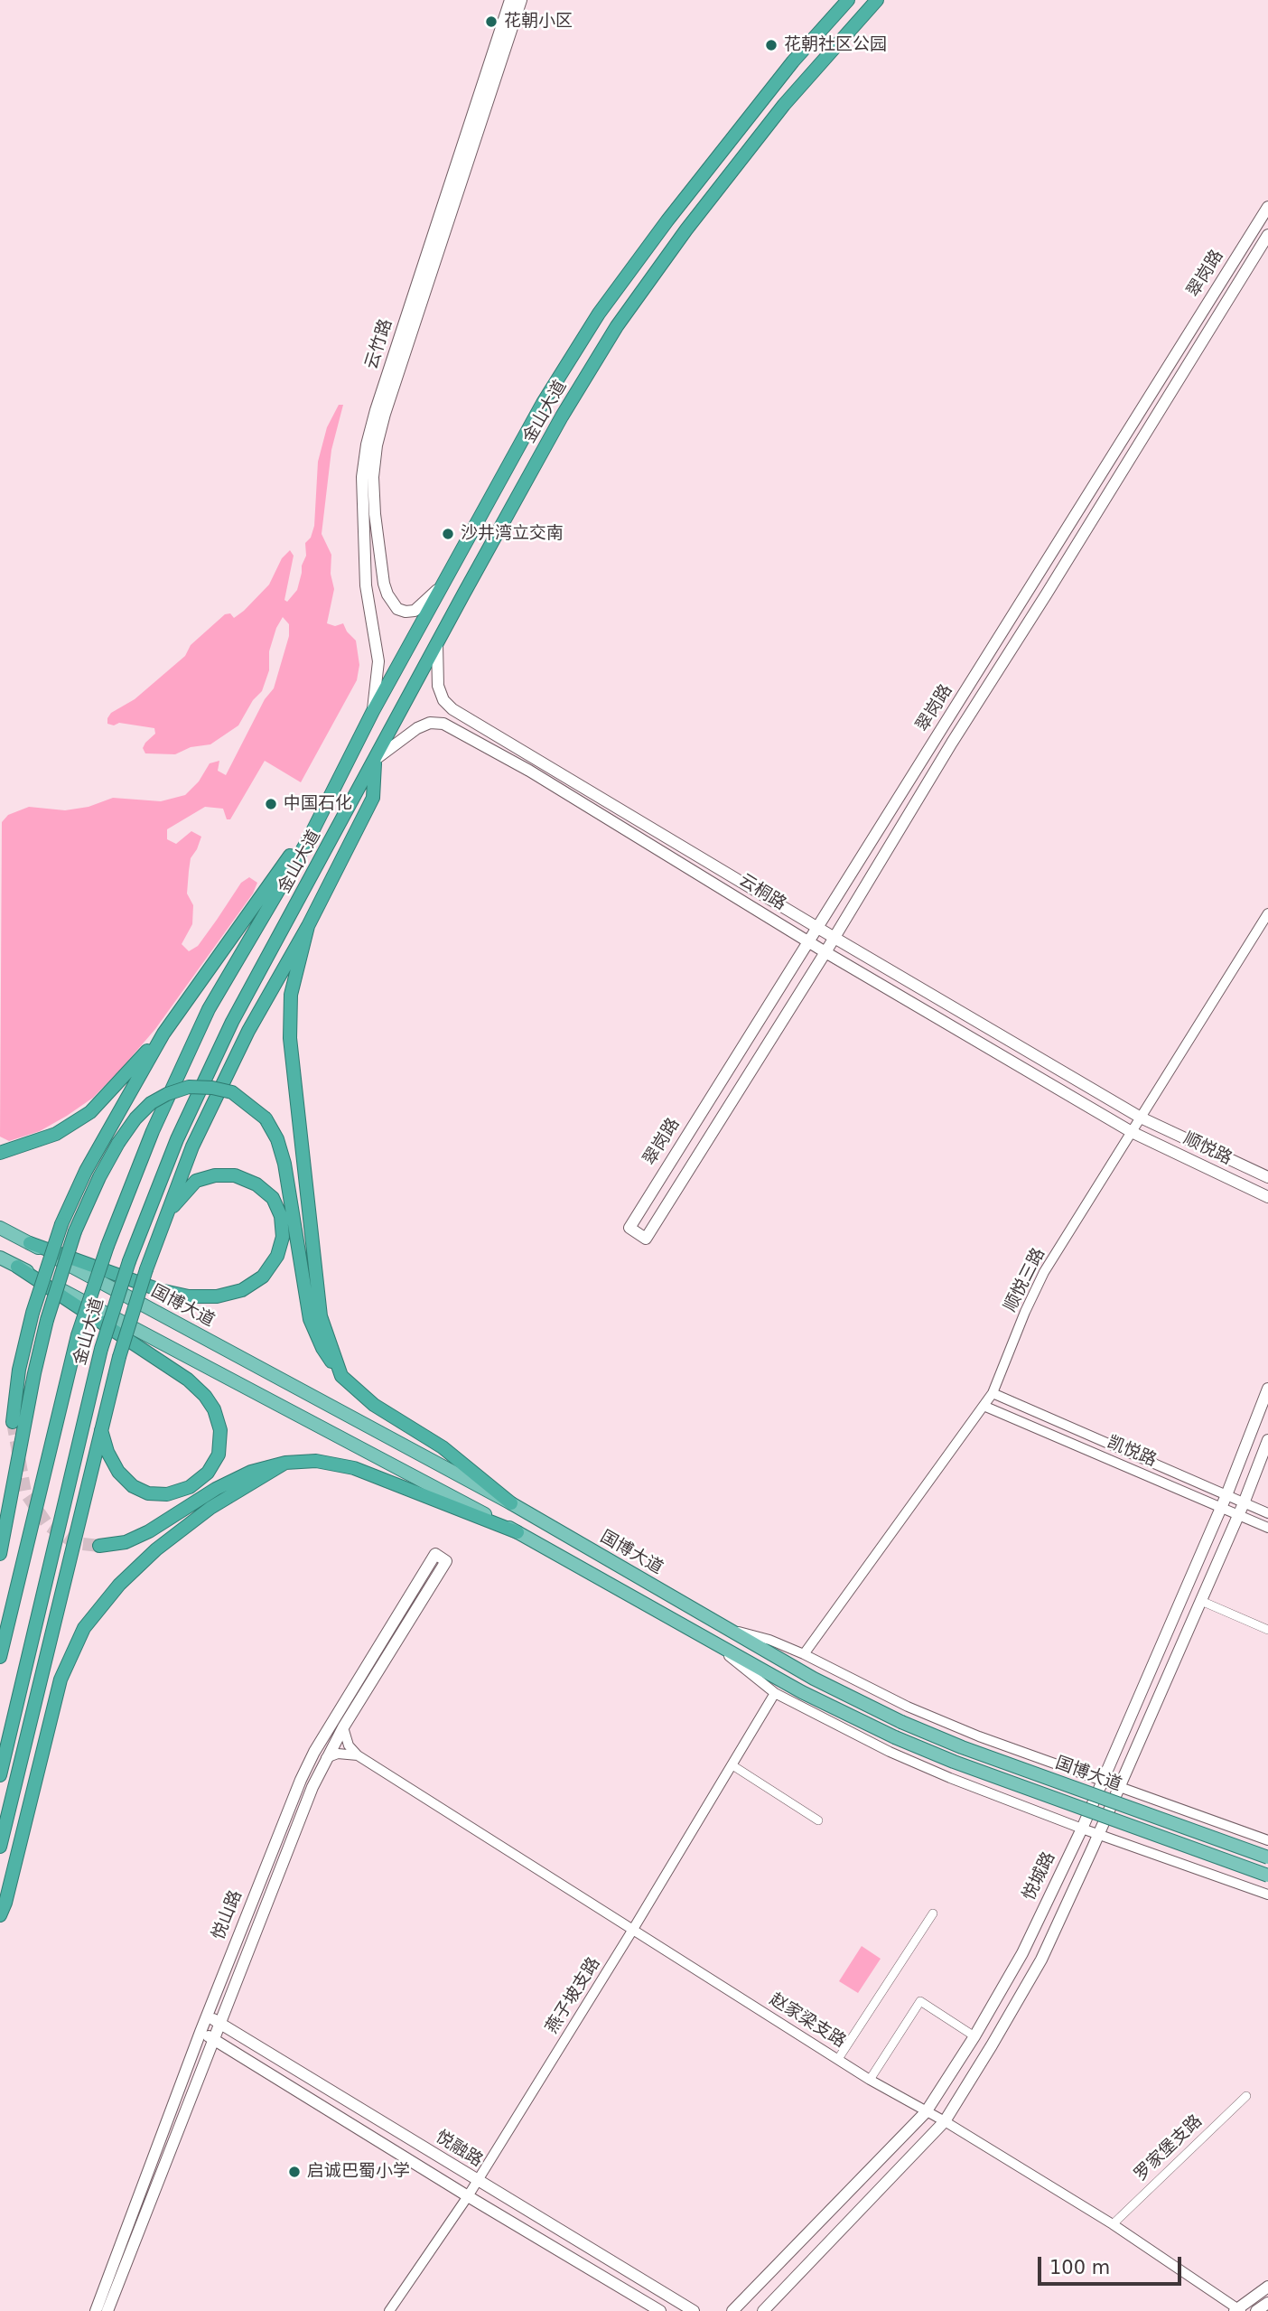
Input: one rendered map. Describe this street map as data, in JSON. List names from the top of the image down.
{
  "streets": {
    "highway": ["金山大道"],
    "main road": [
      "翠岗路",
      "云竹路",
      "云桐路",
      "顺悦路",
      "国博大道",
      "悦城路",
      "悦山路",
      "悦融路"
    ],
    "street": [
      "顺悦三路",
      "凯悦路",
      "燕子坡支路",
      "赵家梁支路",
      "罗家堡支路"
    ]
  },
  "crossings": [
    ["翠岗路", "云桐路"],
    ["云竹路", "金山大道"],
    ["金山大道", "云桐路"],
    ["云桐路", "顺悦路"],
    ["云桐路", "顺悦三路"],
    ["顺悦路", "顺悦三路"],
    ["顺悦三路", "凯悦路"],
    ["凯悦路", "悦城路"],
    ["悦城路", "赵家梁支路"],
    ["悦山路", "悦融路"],
    ["燕子坡支路", "赵家梁支路"],
    ["燕子坡支路", "悦融路"],
    ["赵家梁支路", "罗家堡支路"]
  ],
  "places": [
    "花朝小区",
    "花朝社区公园",
    "沙井湾立交南",
    "中国石化",
    "启诚巴蜀小学"
  ],
  "scale_bar": "100 m"
}
